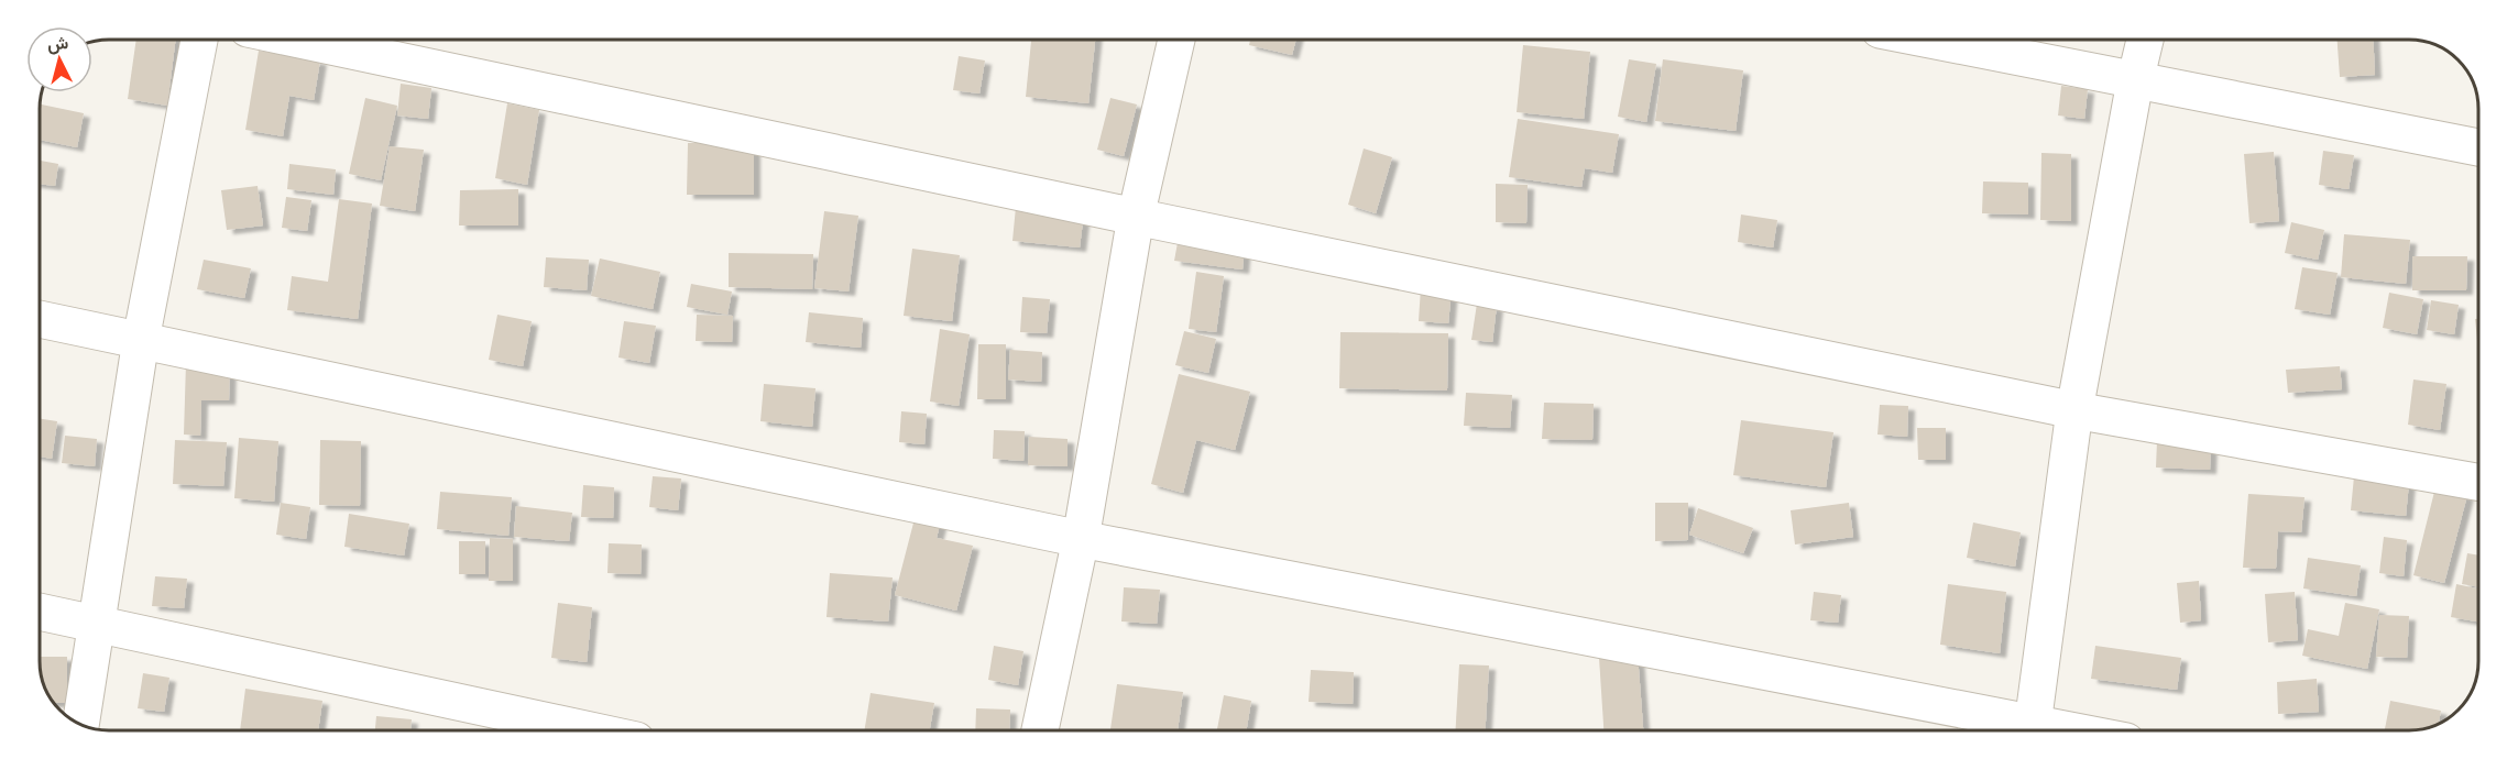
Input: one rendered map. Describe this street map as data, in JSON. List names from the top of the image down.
{
  "north": "top"
}
